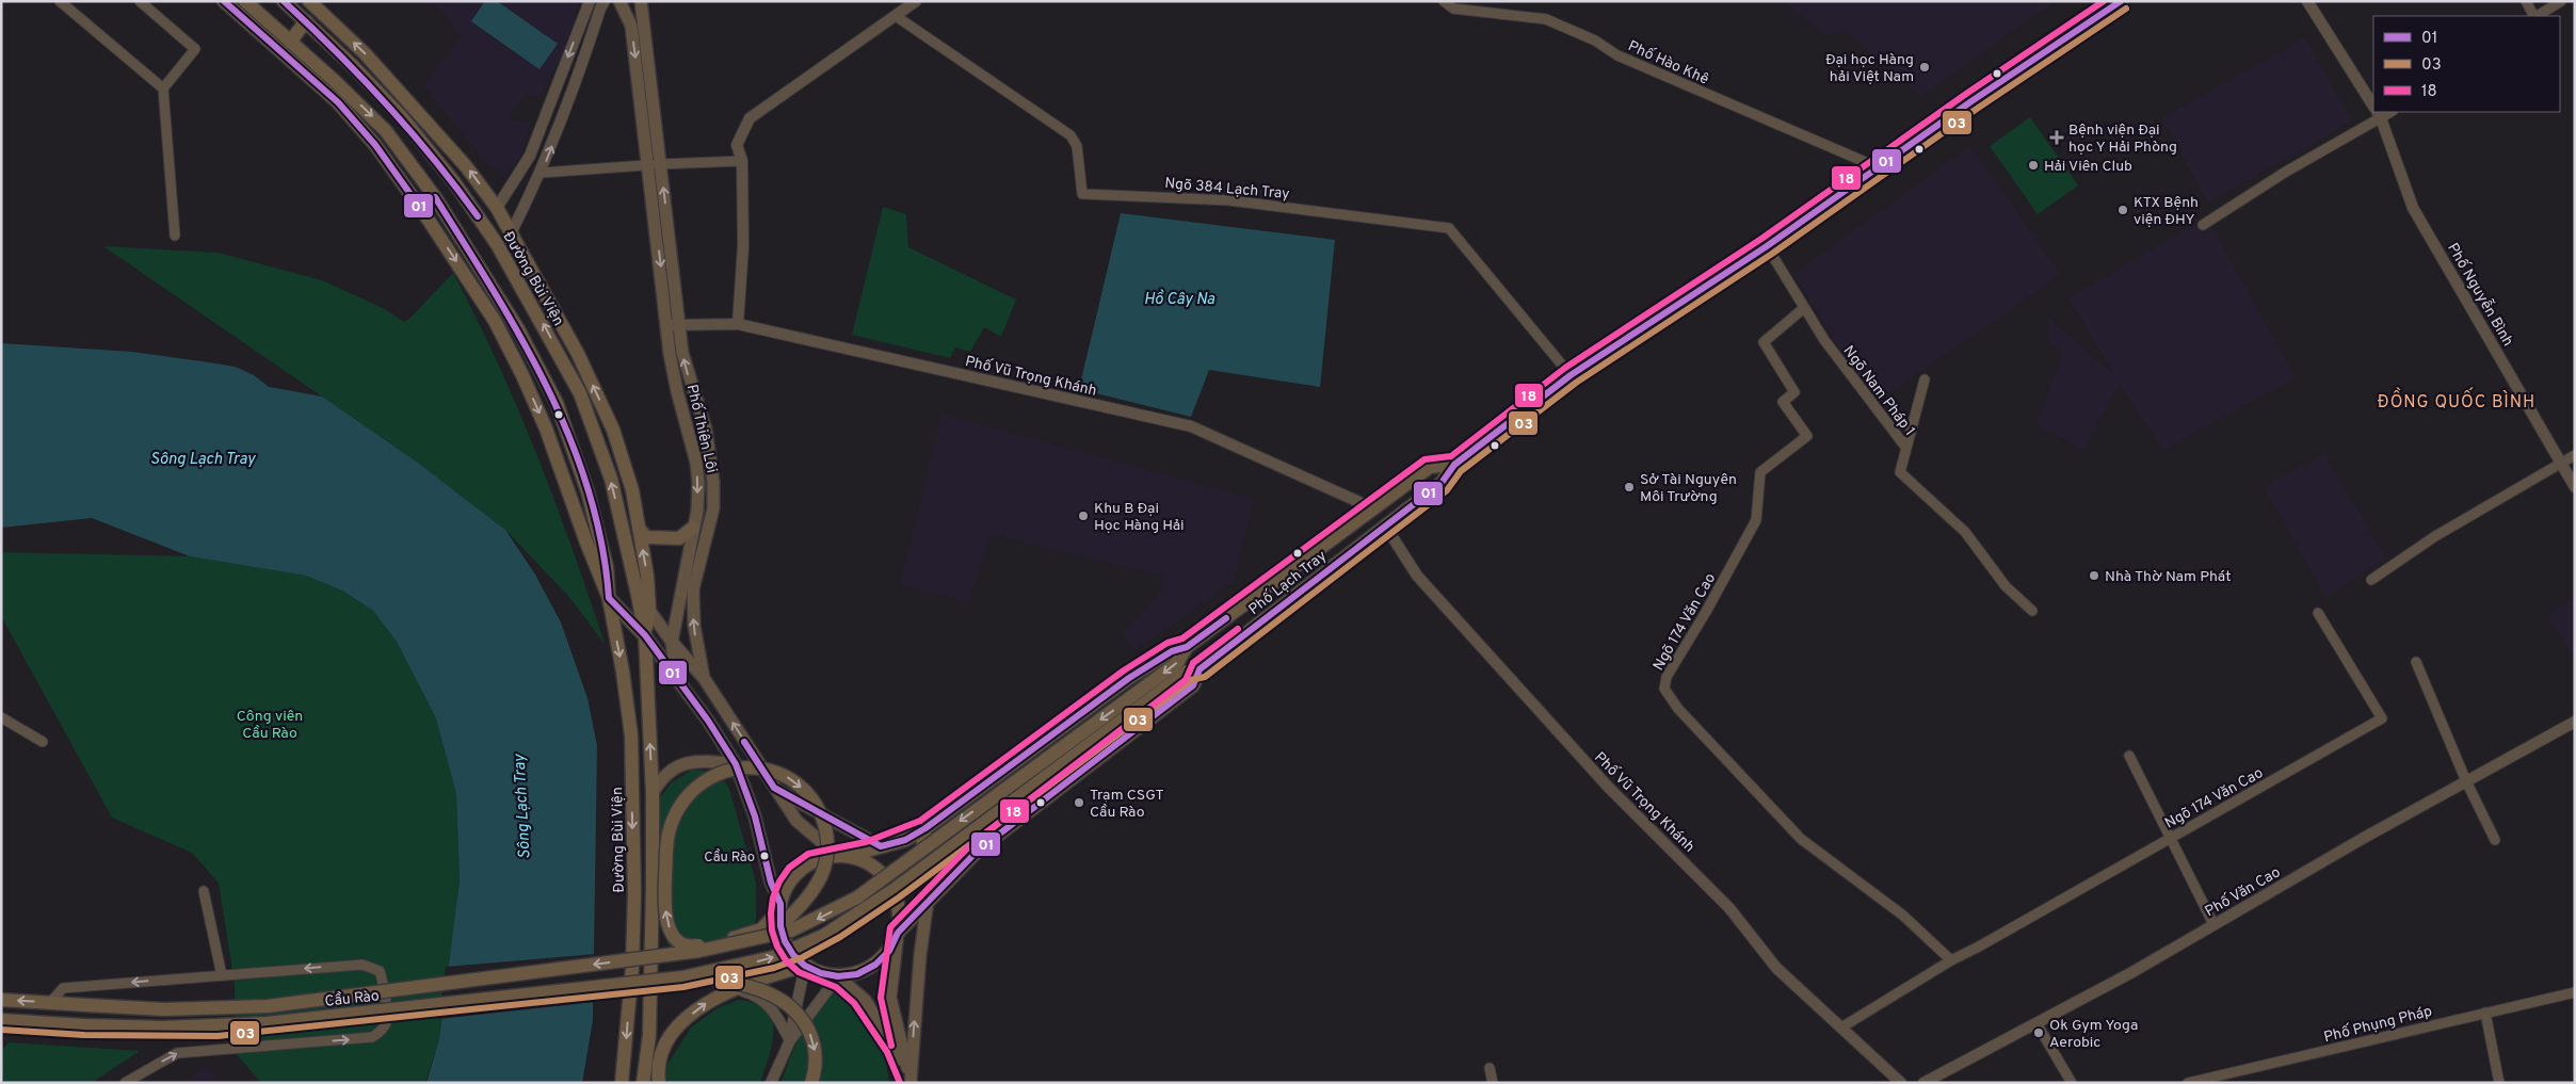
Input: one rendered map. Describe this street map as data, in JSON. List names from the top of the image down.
{
  "streets": {
    "main road": [
      "Đường Bùi Viện",
      "Phố Thiên Lôi",
      "Phố Lạch Tray",
      "Cầu Rào"
    ],
    "street": [
      "Phố Hào Khê",
      "Ngõ 384 Lạch Tray",
      "Phố Nguyễn Bình",
      "Phố Vũ Trọng Khánh",
      "Ngõ Nam Pháp 1",
      "Ngõ 174 Văn Cao",
      "Phố Văn Cao",
      "Phố Phụng Pháp"
    ]
  },
  "crossings": [
    ["Phố Hào Khê", "Phố Lạch Tray"],
    ["Ngõ 384 Lạch Tray", "Phố Lạch Tray"],
    ["Phố Vũ Trọng Khánh", "Phố Thiên Lôi"],
    ["Phố Vũ Trọng Khánh", "Phố Lạch Tray"],
    ["Phố Vũ Trọng Khánh", "Ngõ 174 Văn Cao"],
    ["Ngõ Nam Pháp 1", "Phố Lạch Tray"],
    ["Ngõ Nam Pháp 1", "Ngõ 174 Văn Cao"],
    ["Phố Thiên Lôi", "Phố Lạch Tray"],
    ["Phố Lạch Tray", "Cầu Rào"]
  ],
  "districts": ["ĐỒNG QUỐC BÌNH"],
  "water": ["Hồ Cây Na", "Sông Lạch Tray"],
  "parks": ["Công viên Cầu Rào"],
  "places": {
    "other": [
      "Đại học Hàng hải Việt Nam",
      "Hải Viên Club",
      "KTX Bệnh viện ĐHY",
      "Sở Tài Nguyên Môi Trường",
      "Khu B Đại Học Hàng Hải",
      "Nhà Thờ Nam Phát",
      "Trạm CSGT Cầu Rào",
      "Cầu Rào",
      "Ok Gym Yoga Aerobic"
    ],
    "health": ["Bệnh viện Đại học Y Hải Phòng"]
  },
  "lines": ["transit line 01", "transit line 18", "transit line 03"],
  "legend": ["01", "03", "18"]
}
